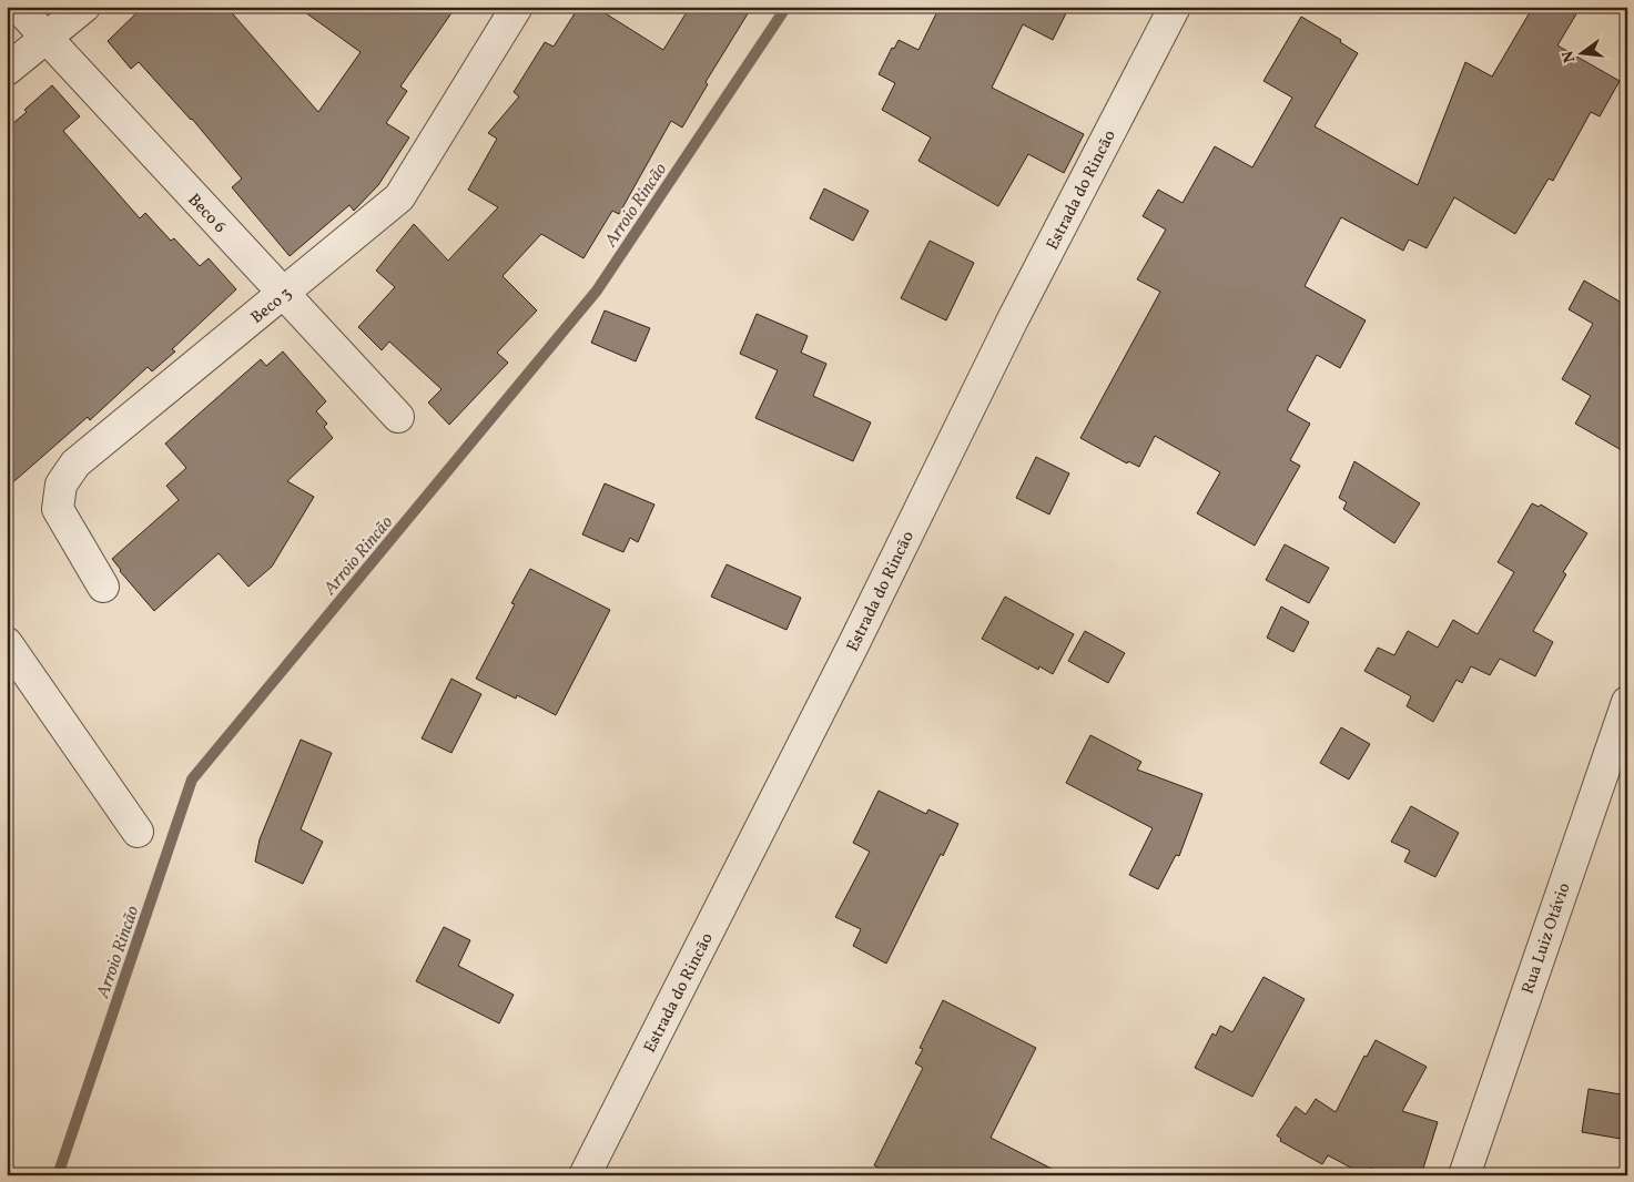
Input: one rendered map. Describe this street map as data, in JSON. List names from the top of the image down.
{
  "streets": {
    "street": [
      "Estrada do Rincão",
      "Beco 6",
      "Beco 3",
      "Rua Luiz Otávio"
    ]
  },
  "crossings": [
    ["Beco 6", "Beco 3"]
  ],
  "water": ["Arroio Rincão"],
  "north": "left"
}
